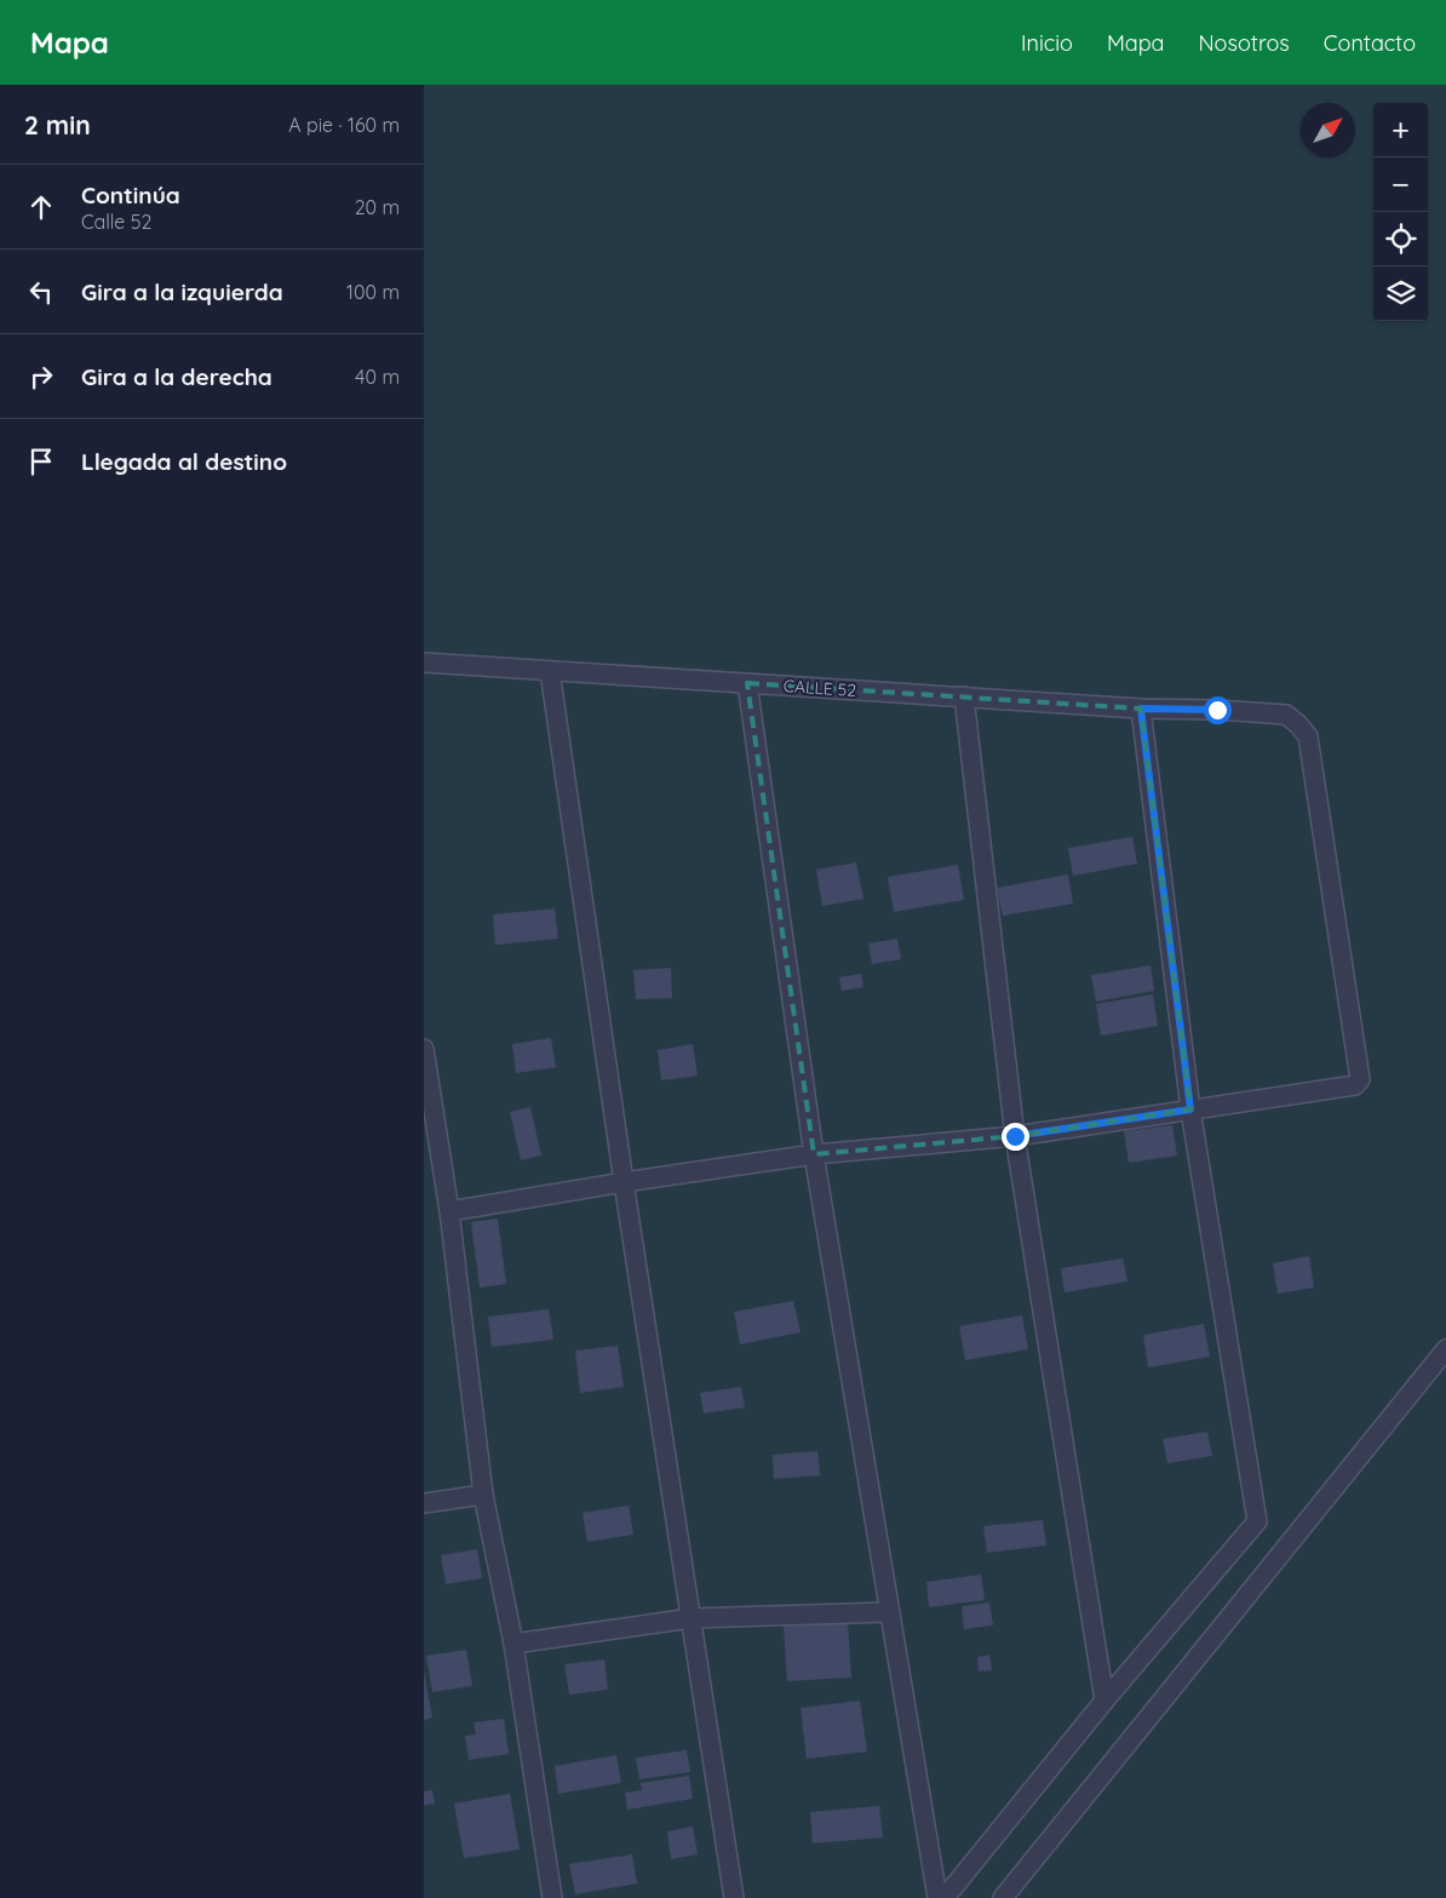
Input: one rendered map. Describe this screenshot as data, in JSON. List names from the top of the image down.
{
  "streets": {
    "street": ["CALLE 52"]
  },
  "north": "top right",
  "page": {
    "header": "Mapa",
    "nav": [
      "Inicio",
      "Mapa",
      "Nosotros",
      "Contacto"
    ],
    "heading": ["2 min", "A pie · 160 m"],
    "map_buttons": ["+", "−"],
    "list": [
      ["Continúa", "Calle 52", "20 m"],
      ["Gira a la izquierda", "100 m"],
      ["Gira a la derecha", "40 m"],
      "Llegada al destino"
    ]
  }
}
